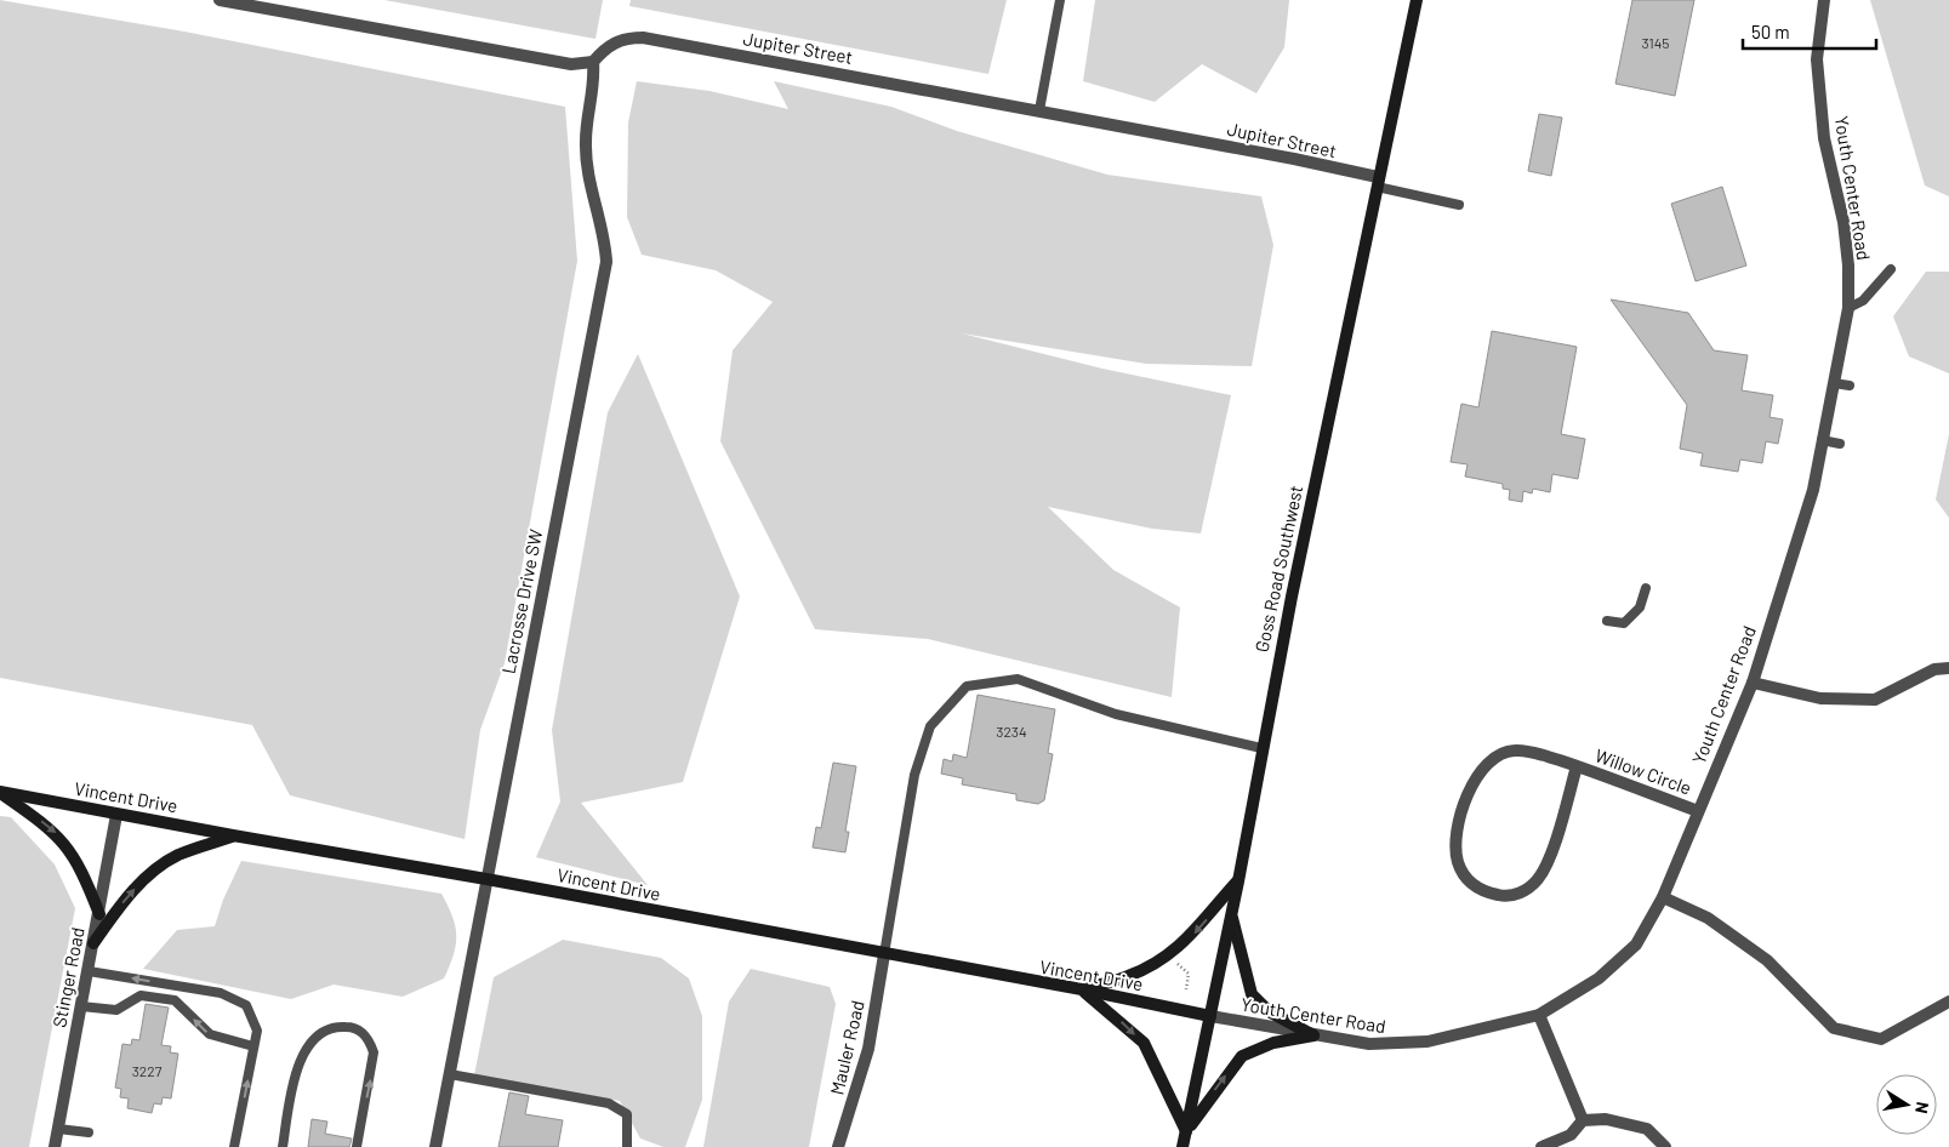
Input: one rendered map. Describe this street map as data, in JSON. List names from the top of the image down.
{
  "streets": {
    "street": [
      "Jupiter Street",
      "Youth Center Road",
      "Goss Road Southwest",
      "Lacrosse Drive SW",
      "Willow Circle",
      "Vincent Drive",
      "Stinger Road",
      "Mauler Road"
    ]
  },
  "crossings": [
    ["Jupiter Street", "Goss Road Southwest"],
    ["Jupiter Street", "Lacrosse Drive SW"],
    ["Youth Center Road", "Goss Road Southwest"],
    ["Youth Center Road", "Willow Circle"],
    ["Youth Center Road", "Vincent Drive"],
    ["Goss Road Southwest", "Vincent Drive"],
    ["Lacrosse Drive SW", "Vincent Drive"],
    ["Vincent Drive", "Stinger Road"],
    ["Vincent Drive", "Mauler Road"]
  ],
  "house_numbers": ["3145", "3234", "3227"],
  "scale_bar": "50 m",
  "north": "right"
}
